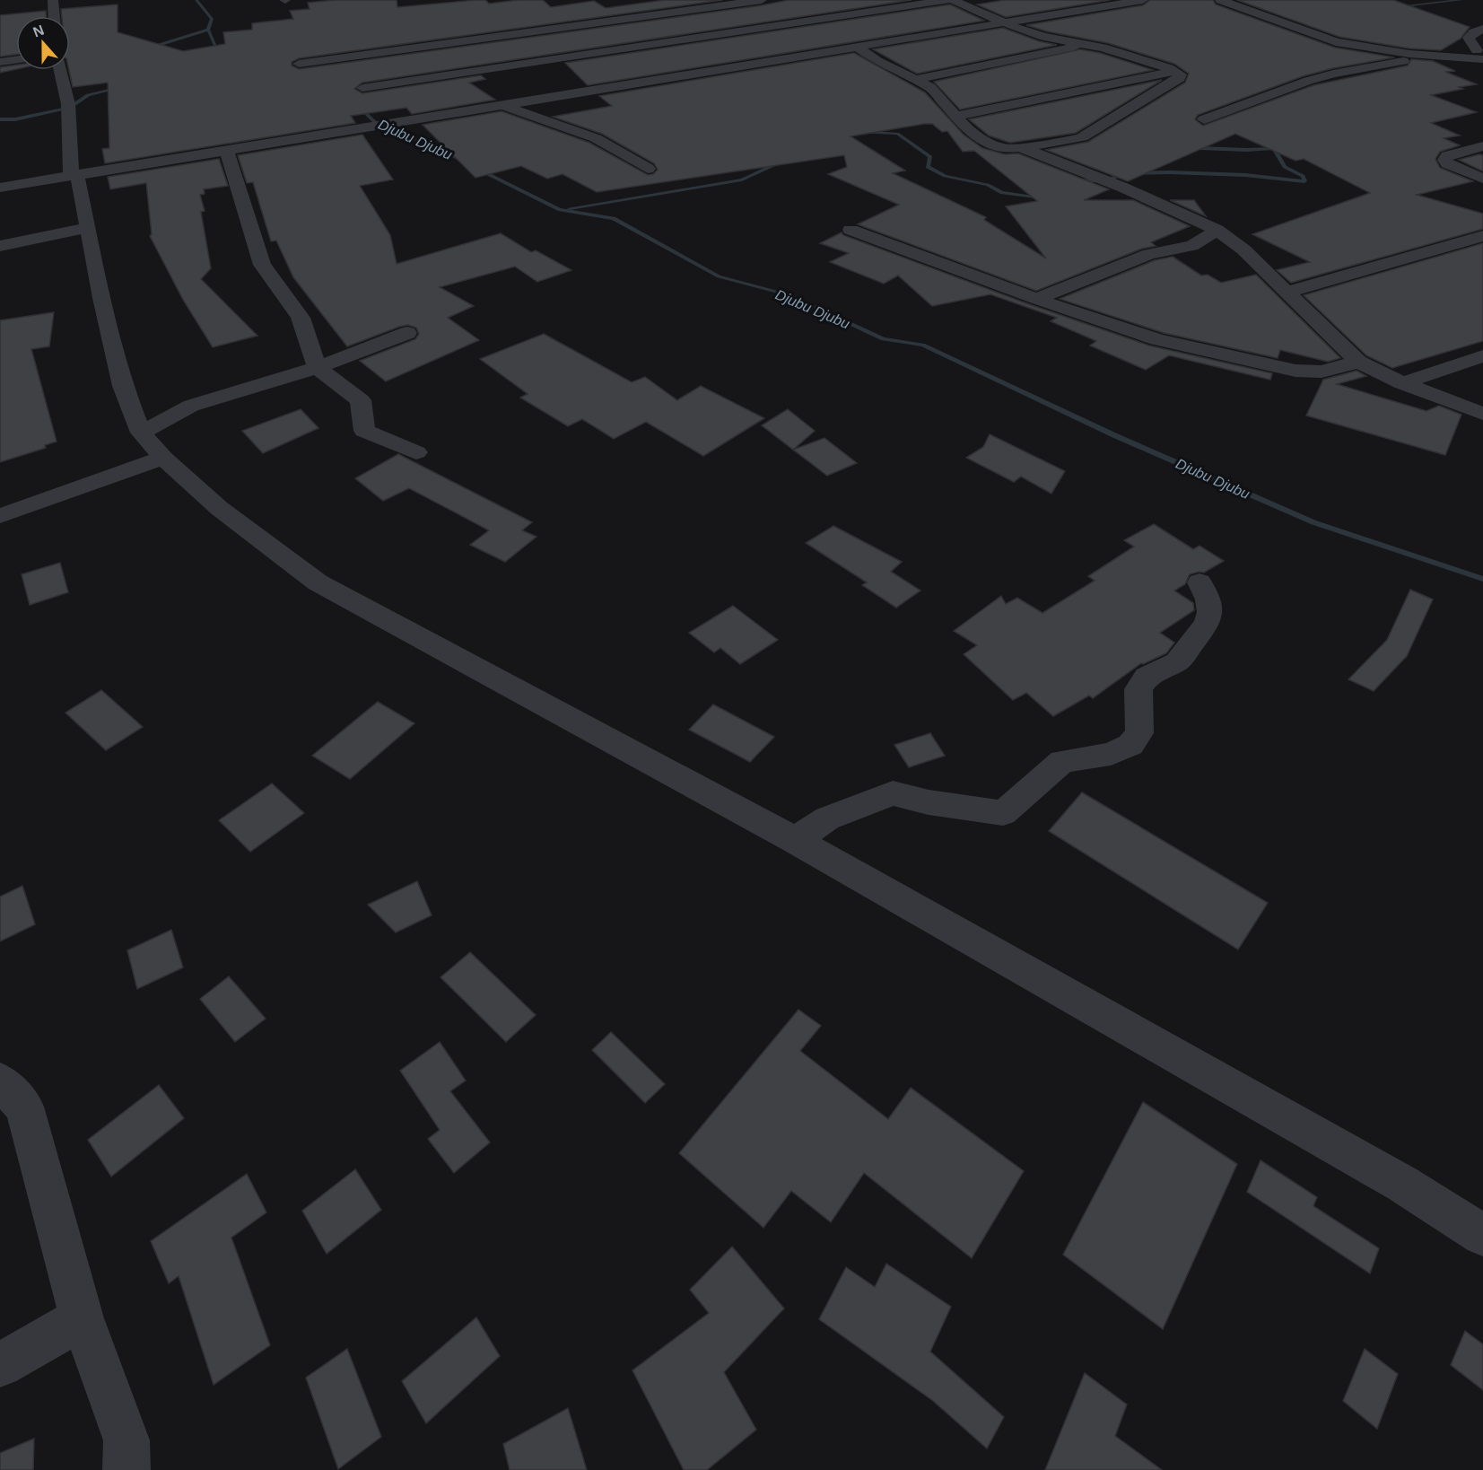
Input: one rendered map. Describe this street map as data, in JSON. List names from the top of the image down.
{
  "water": ["Djubu Djubu"],
  "north": "top"
}
